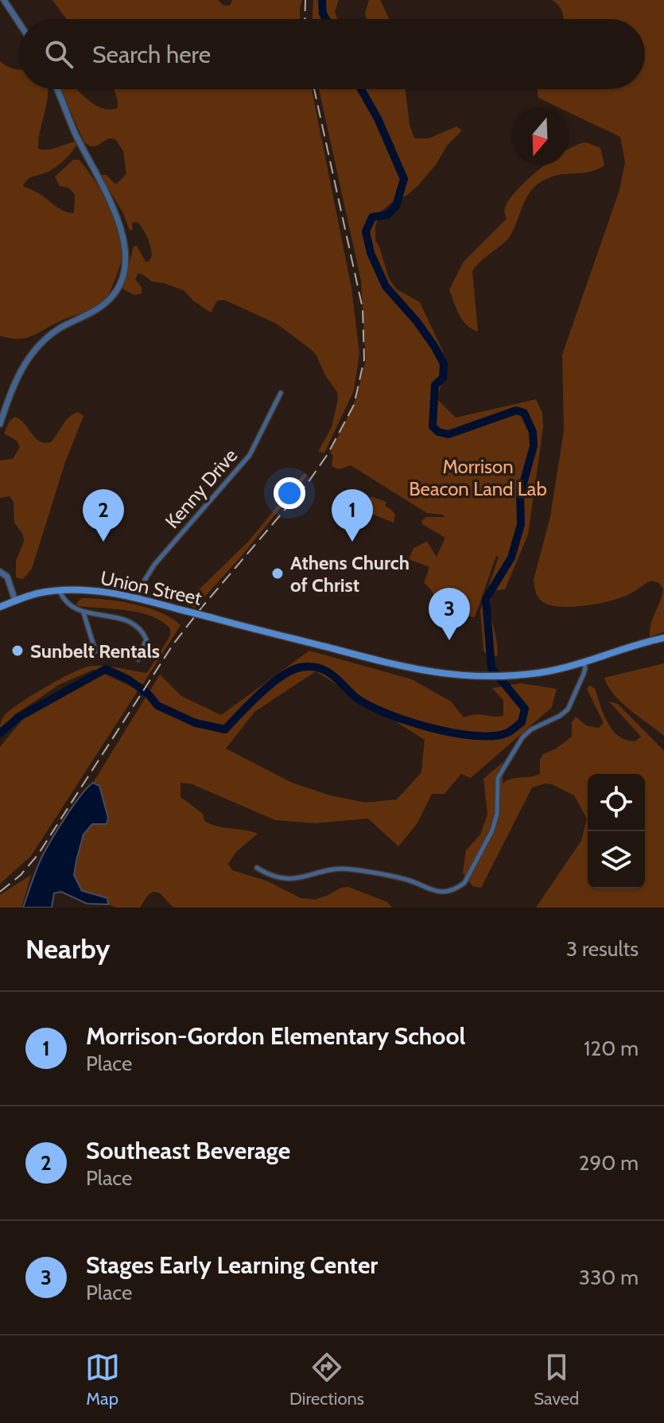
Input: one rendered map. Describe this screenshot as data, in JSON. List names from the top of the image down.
{
  "streets": {
    "main road": ["Union Street"],
    "street": ["Kenny Drive"]
  },
  "crossings": [
    ["Kenny Drive", "Union Street"]
  ],
  "parks": ["Morrison Beacon Land Lab"],
  "places": ["Athens Church of Christ", "Sunbelt Rentals"],
  "north": "bottom",
  "page": {
    "search": "Search here",
    "pins": ["1", "2", "3"],
    "heading": ["Nearby", "3 results"],
    "list": [
      {
        "mark": "1",
        "name": "Morrison-Gordon Elementary School",
        "note": "Place",
        "value": "120 m"
      },
      {
        "mark": "2",
        "name": "Southeast Beverage",
        "note": "Place",
        "value": "290 m"
      },
      {
        "mark": "3",
        "name": "Stages Early Learning Center",
        "note": "Place",
        "value": "330 m"
      }
    ],
    "nav": ["Map", "Directions", "Saved"]
  }
}
